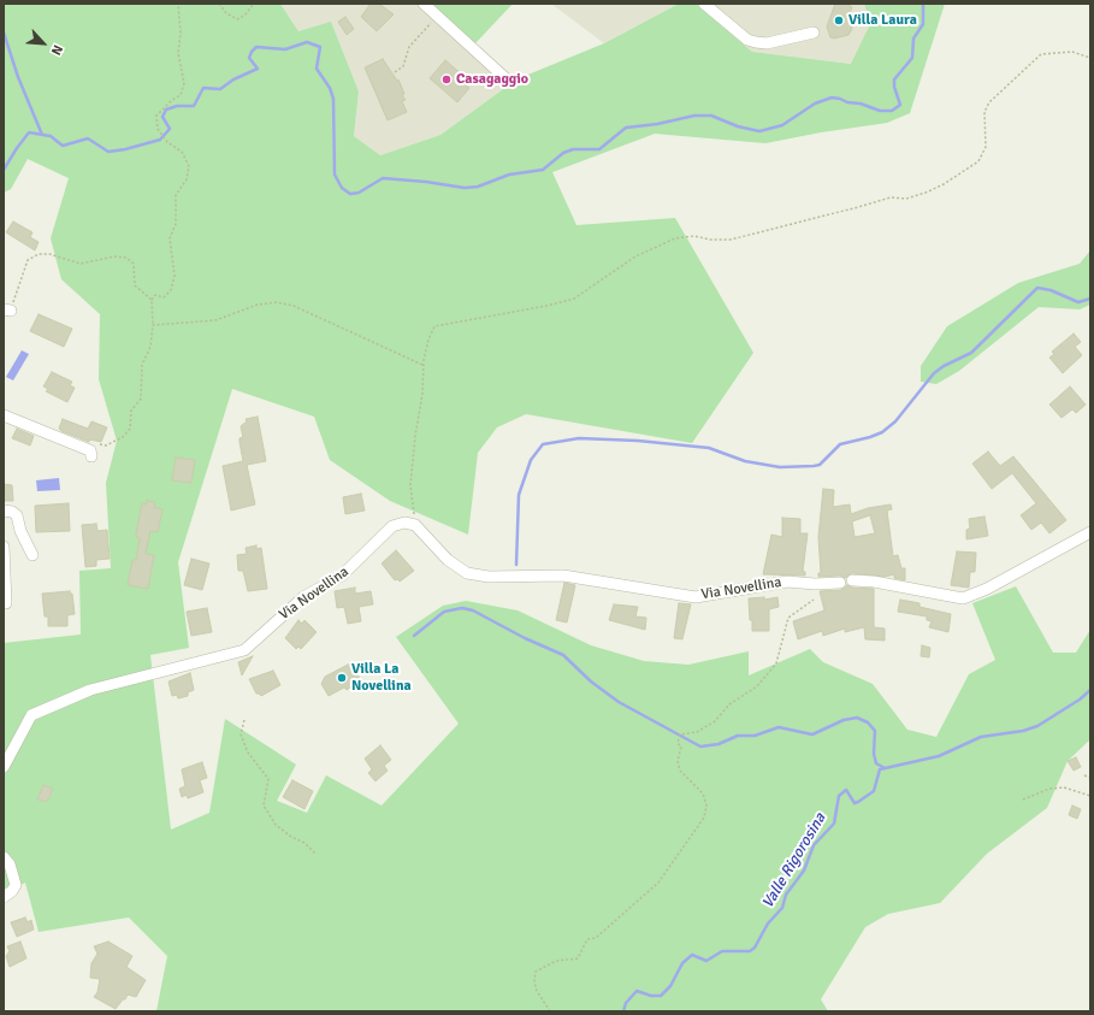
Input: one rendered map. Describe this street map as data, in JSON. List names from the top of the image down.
{
  "streets": {
    "street": ["Via Novellina"]
  },
  "water": ["Valle Rigorosina"],
  "places": ["Villa Laura", "Casagaggio", "Villa La Novellina"],
  "north": "bottom right"
}
